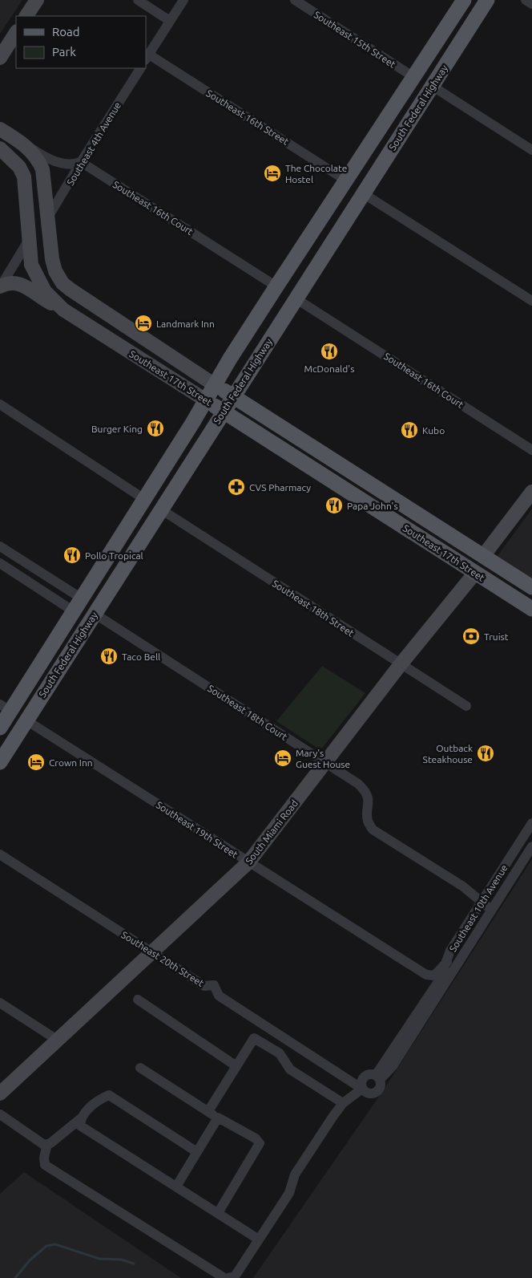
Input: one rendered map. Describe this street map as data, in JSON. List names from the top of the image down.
{
  "streets": {
    "main road": ["South Federal Highway", "Southeast 17th Street", "South Miami Road"],
    "street": [
      "Southeast 15th Street",
      "Southeast 16th Street",
      "Southeast 4th Avenue",
      "Southeast 16th Court",
      "Southeast 18th Street",
      "Southeast 18th Court",
      "Southeast 19th Street",
      "Southeast 10th Avenue",
      "Southeast 20th Street"
    ]
  },
  "crossings": [
    ["Southeast 15th Street", "South Federal Highway"],
    ["South Federal Highway", "Southeast 16th Street"],
    ["South Federal Highway", "Southeast 16th Court"],
    ["South Federal Highway", "Southeast 17th Street"],
    ["South Federal Highway", "Southeast 18th Street"],
    ["South Federal Highway", "Southeast 18th Court"],
    ["South Federal Highway", "Southeast 19th Street"],
    ["Southeast 4th Avenue", "Southeast 16th Court"],
    ["Southeast 4th Avenue", "Southeast 17th Street"],
    ["Southeast 17th Street", "South Miami Road"],
    ["Southeast 18th Street", "South Miami Road"],
    ["Southeast 18th Court", "South Miami Road"],
    ["Southeast 18th Court", "Southeast 10th Avenue"],
    ["Southeast 19th Street", "South Miami Road"],
    ["Southeast 19th Street", "Southeast 10th Avenue"],
    ["South Miami Road", "Southeast 20th Street"],
    ["Southeast 10th Avenue", "Southeast 20th Street"]
  ],
  "places": {
    "hotel": [
      "The Chocolate Hostel",
      "Landmark Inn",
      "Mary's Guest House",
      "Crown Inn"
    ],
    "restaurant": [
      "McDonald's",
      "Burger King",
      "Kubo",
      "Papa John's",
      "Pollo Tropical",
      "Taco Bell",
      "Outback Steakhouse"
    ],
    "pharmacy": ["CVS Pharmacy"],
    "bank": ["Truist"]
  },
  "legend": ["Road", "Park"]
}
